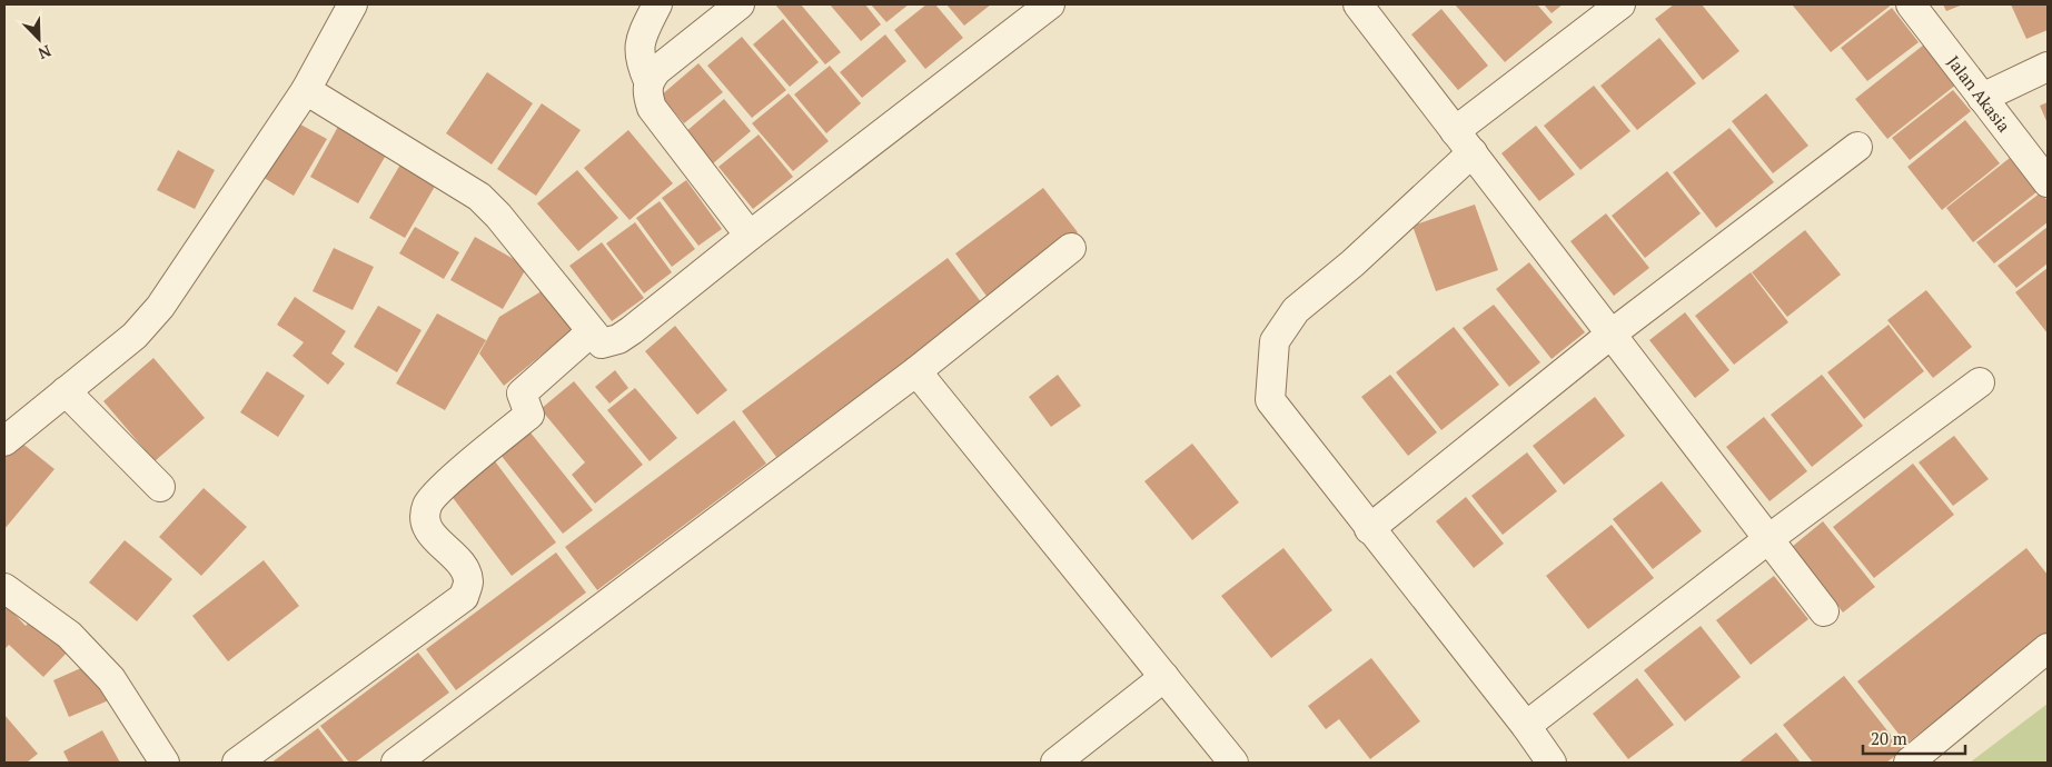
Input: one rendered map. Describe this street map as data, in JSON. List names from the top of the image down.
{
  "streets": {
    "street": ["Jalan Akasia"]
  },
  "scale_bar": "20 m",
  "north": "bottom right"
}
